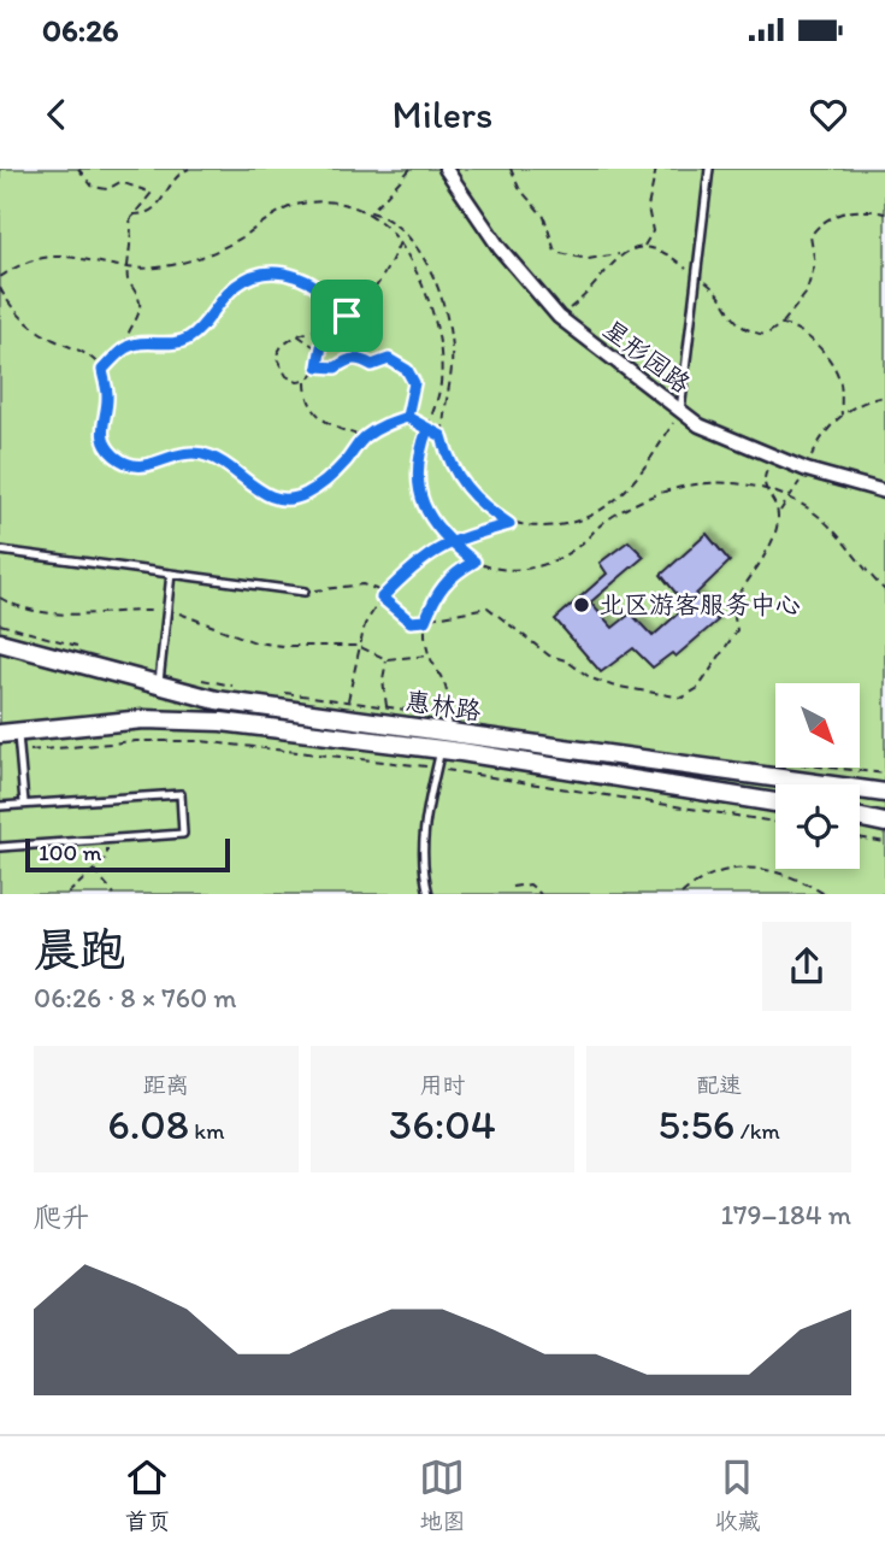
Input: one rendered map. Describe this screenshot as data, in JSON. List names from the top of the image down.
{
  "streets": {
    "main road": ["惠林路"],
    "street": ["星形园路"]
  },
  "places": ["北区游客服务中心"],
  "scale_bar": "100 m",
  "north": "bottom right",
  "page": {
    "status": "06:26",
    "header": "Milers",
    "scale": "100 m",
    "heading": ["晨跑", "06:26 · 8 × 760 m"],
    "stats": [
      ["距离", "6.08 km"],
      ["用时", "36:04"],
      ["配速", "5:56 /km"]
    ],
    "chart": ["爬升", "179–184 m"],
    "tabs": ["首页", "地图", "收藏"]
  }
}
